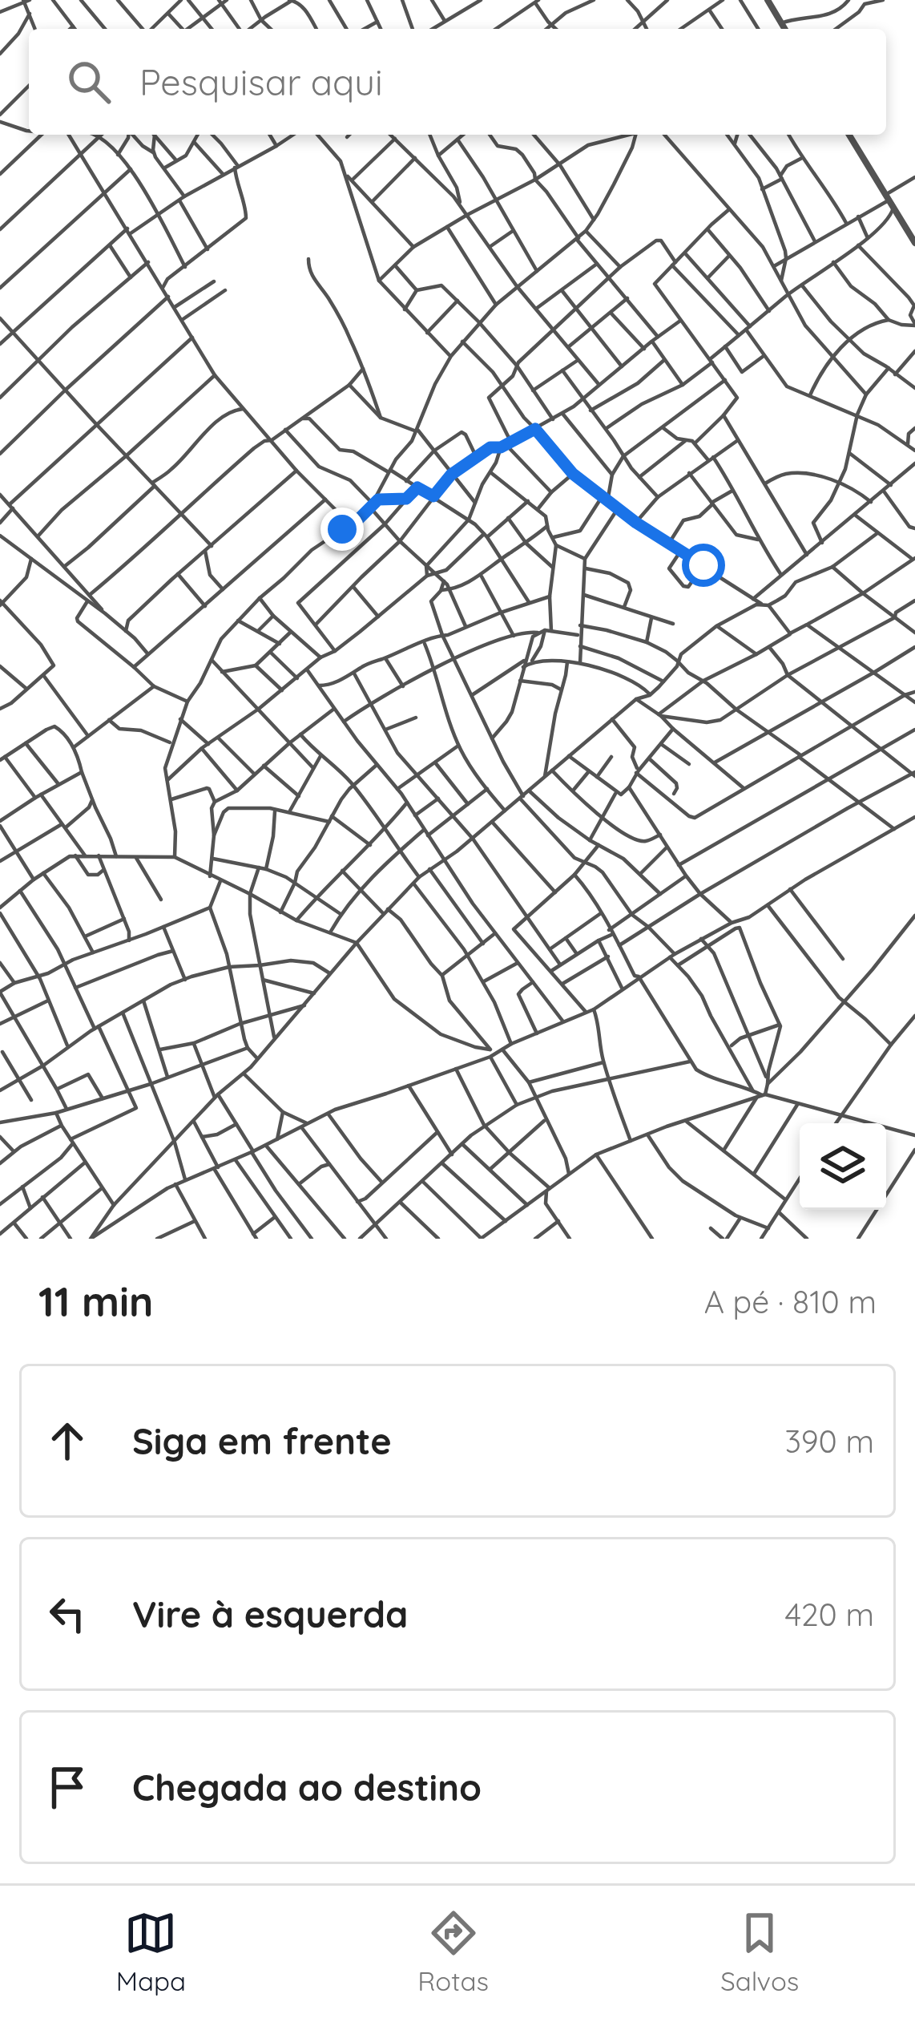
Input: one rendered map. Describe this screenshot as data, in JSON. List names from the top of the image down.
{
  "page": {
    "search": "Pesquisar aqui",
    "heading": ["11 min", "A pé · 810 m"],
    "list": [
      ["Siga em frente", "390 m"],
      ["Vire à esquerda", "420 m"],
      "Chegada ao destino"
    ],
    "nav": ["Mapa", "Rotas", "Salvos"]
  }
}
